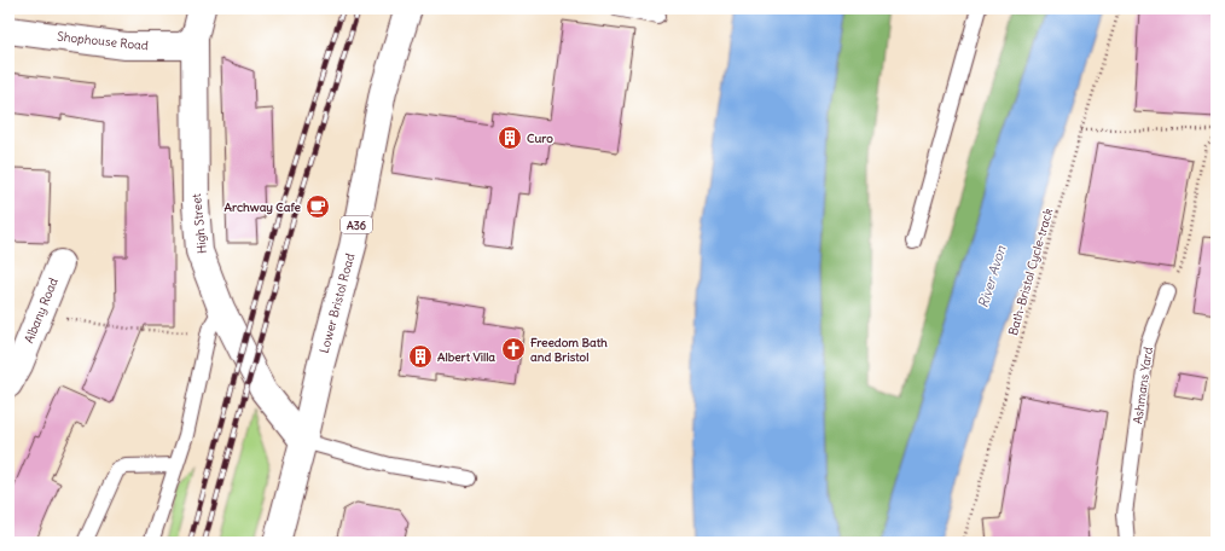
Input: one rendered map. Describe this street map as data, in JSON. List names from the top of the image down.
{
  "streets": {
    "main road": [
      "Shophouse Road",
      "High Street",
      "A36",
      "Lower Bristol Road",
      "Albany Road"
    ],
    "lane": ["Ashmans Yard"],
    "path": ["Bath-Bristol Cycle-track"]
  },
  "crossings": [
    ["Shophouse Road", "High Street"],
    ["High Street", "Lower Bristol Road"]
  ],
  "water": ["River Avon"],
  "places": {
    "building": ["Curo", "Albert Villa"],
    "cafe": ["Archway Cafe"],
    "church": ["Freedom Bath and Bristol"]
  }
}
